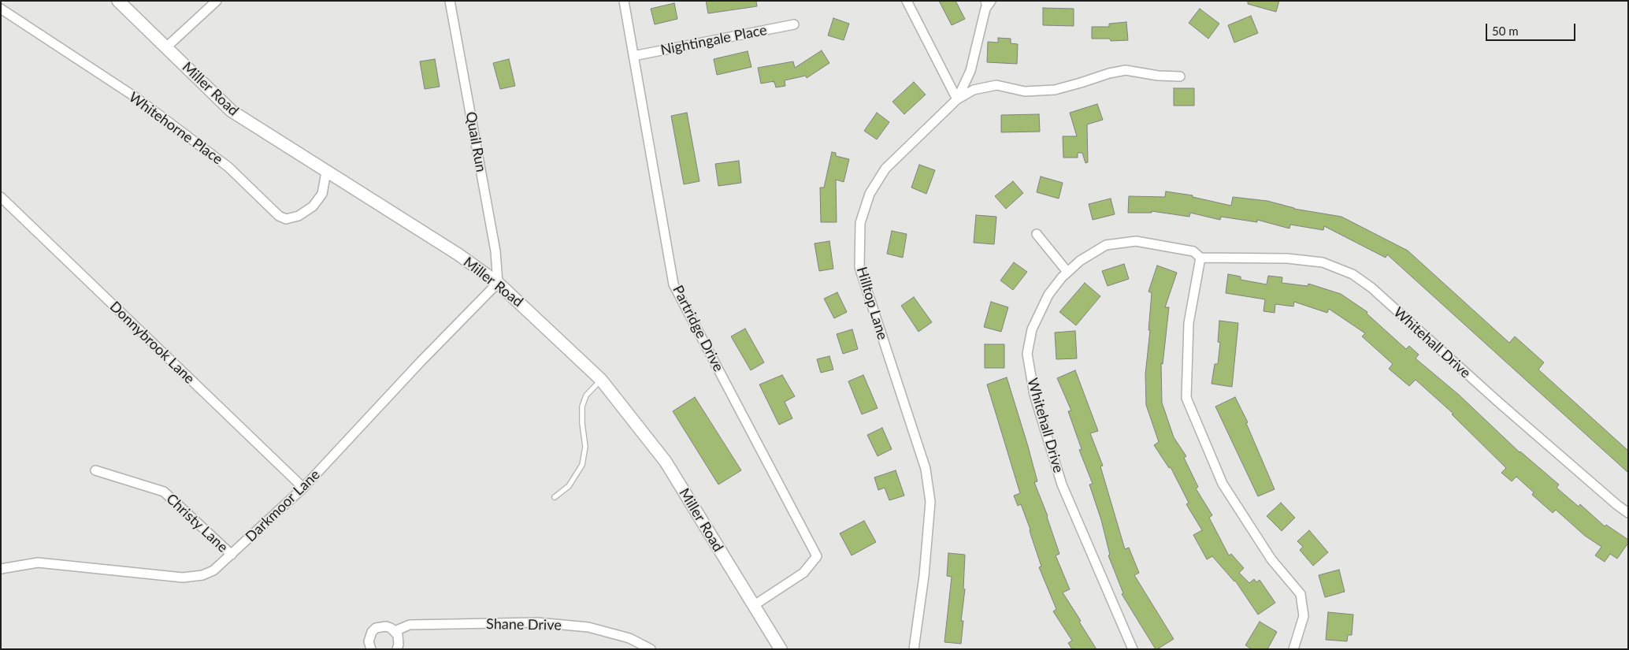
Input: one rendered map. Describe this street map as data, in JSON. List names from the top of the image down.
{
  "streets": {
    "street": [
      "Nightingale Place",
      "Miller Road",
      "Whitehorne Place",
      "Quail Run",
      "Hilltop Lane",
      "Partridge Drive",
      "Donnybrook Lane",
      "Whitehall Drive",
      "Darkmoor Lane",
      "Christy Lane",
      "Shane Drive"
    ]
  },
  "crossings": [
    ["Nightingale Place", "Partridge Drive"],
    ["Miller Road", "Whitehorne Place"],
    ["Miller Road", "Quail Run"],
    ["Miller Road", "Partridge Drive"],
    ["Miller Road", "Darkmoor Lane"],
    ["Quail Run", "Darkmoor Lane"],
    ["Donnybrook Lane", "Darkmoor Lane"],
    ["Darkmoor Lane", "Christy Lane"]
  ],
  "scale_bar": "50 m"
}
